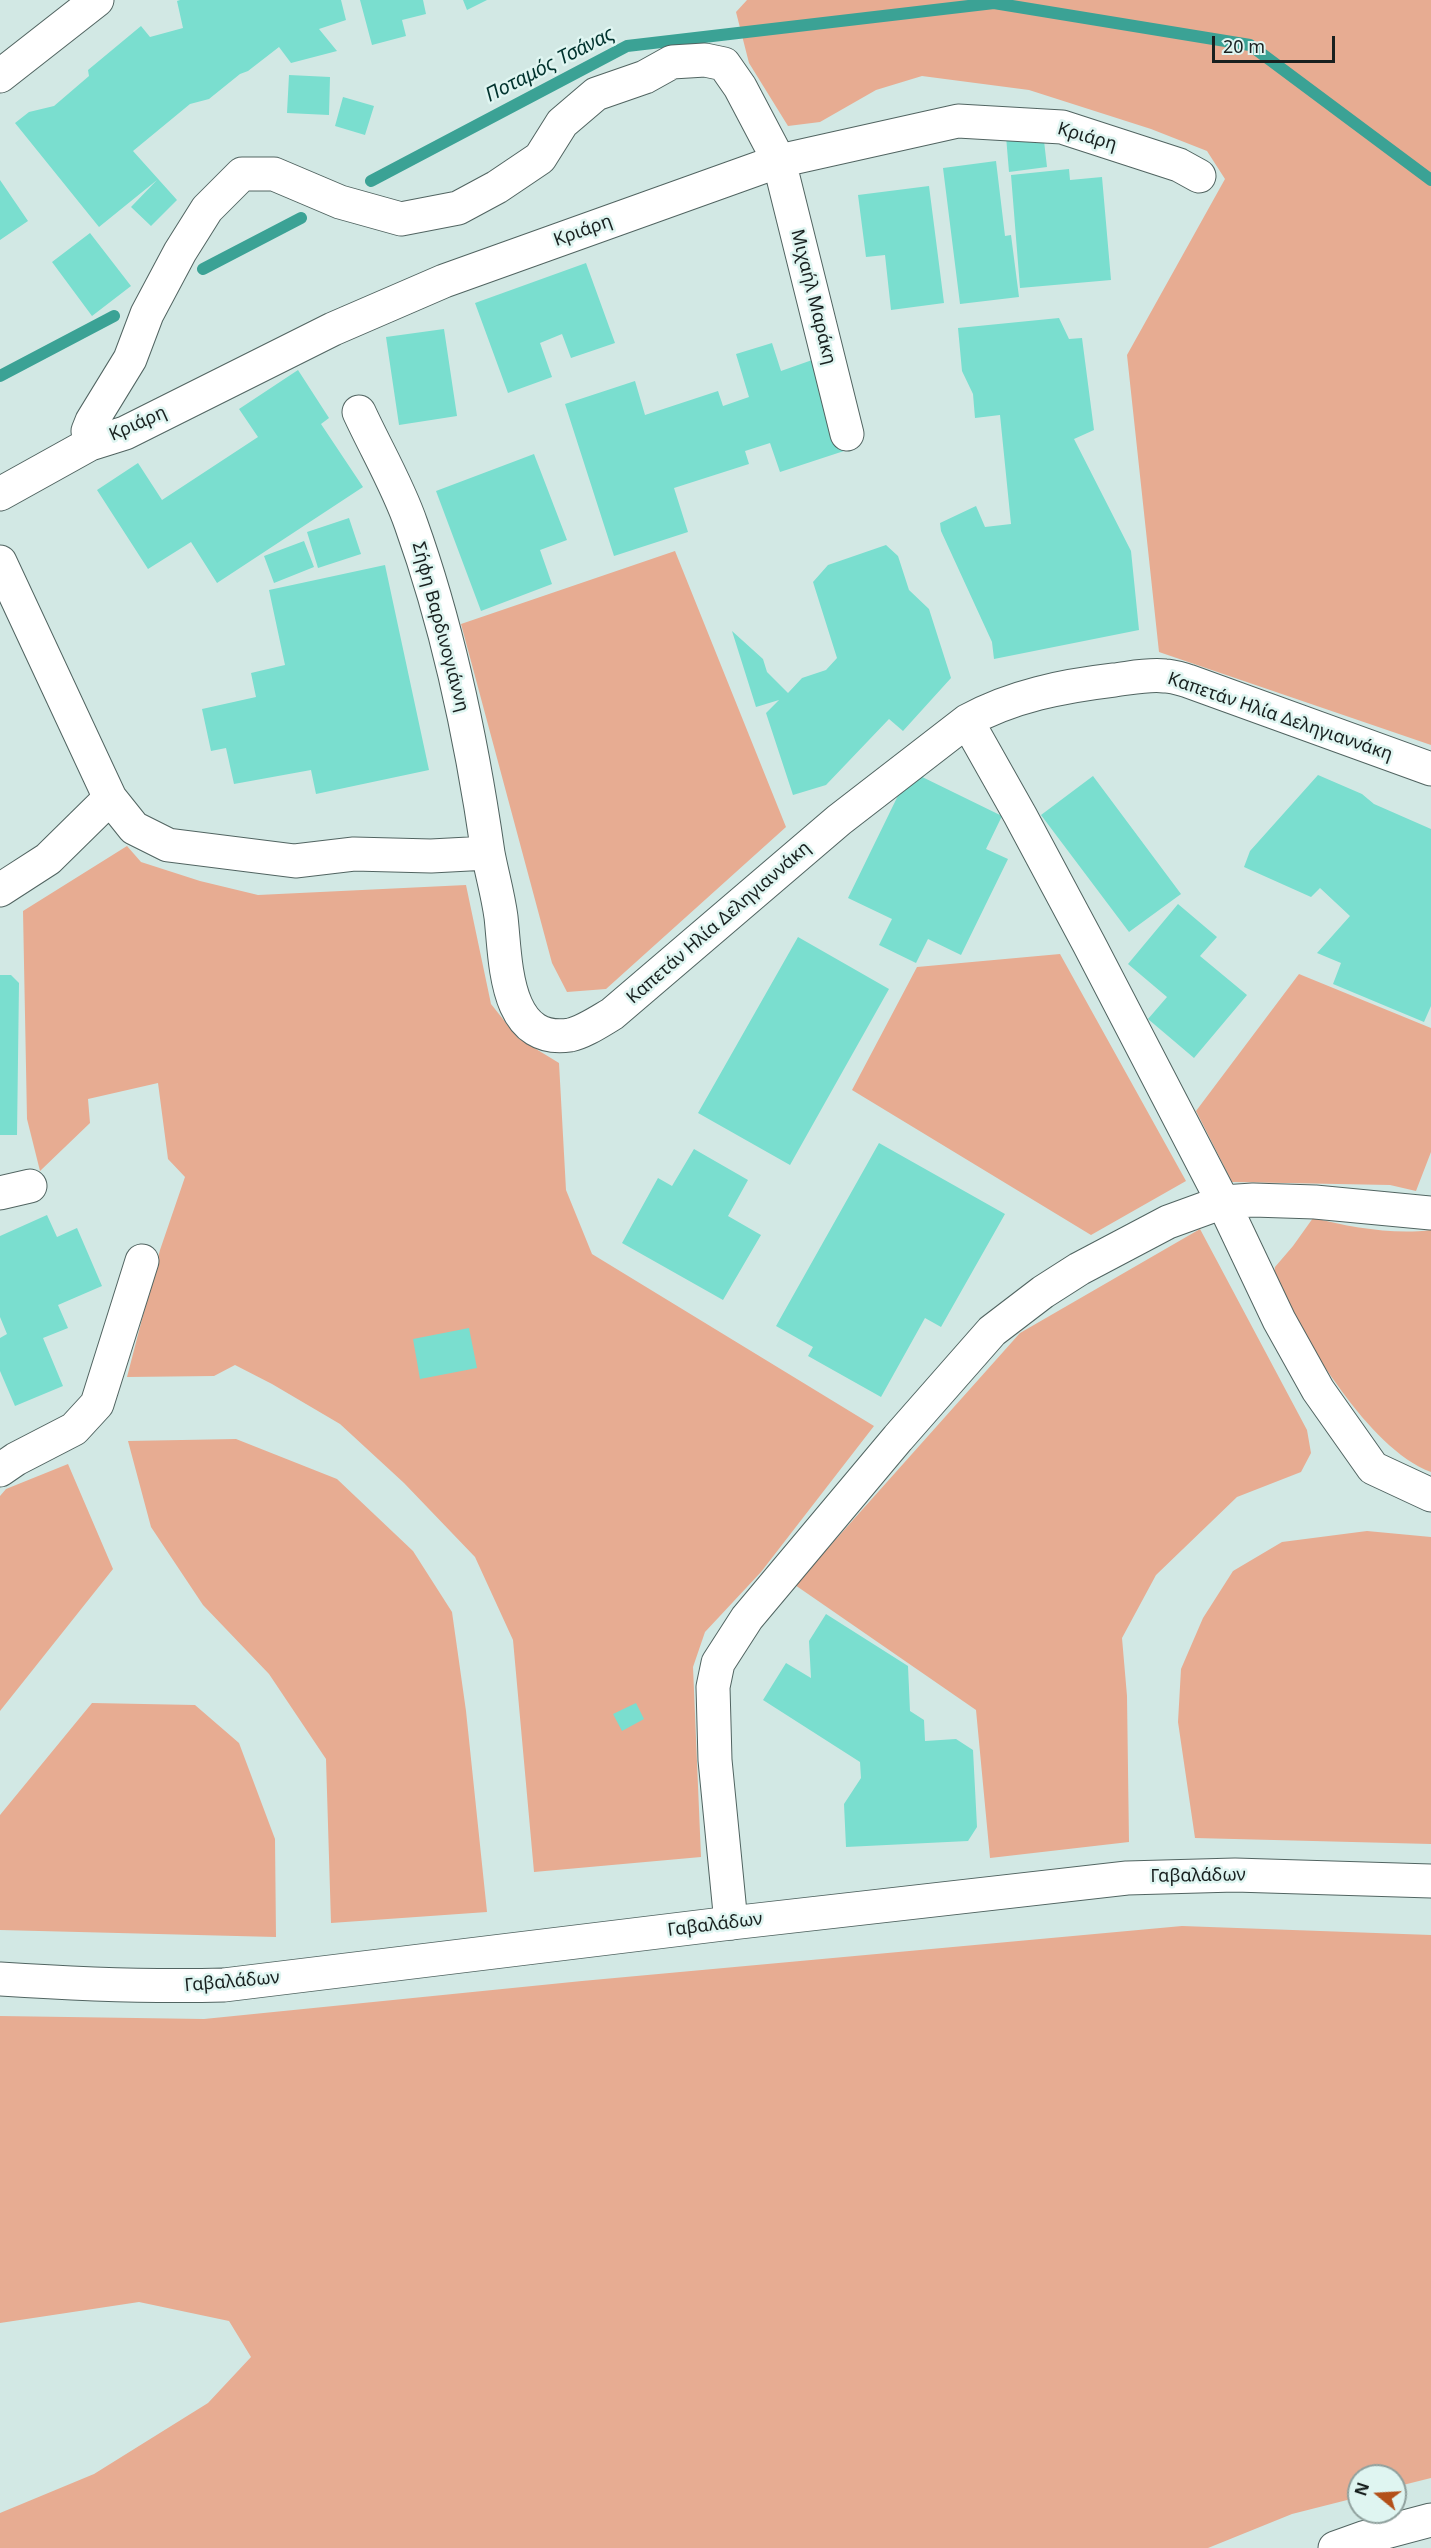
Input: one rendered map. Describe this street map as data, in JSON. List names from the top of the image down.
{
  "streets": {
    "street": [
      "Κριάρη",
      "Μιχαήλ Μαράκη",
      "Σήφη Βαρδινογιάννη",
      "Καπετάν Ηλία Δεληγιαννάκη",
      "Γαβαλάδων"
    ]
  },
  "crossings": [
    ["Κριάρη", "Μιχαήλ Μαράκη"],
    ["Σήφη Βαρδινογιάννη", "Καπετάν Ηλία Δεληγιαννάκη"]
  ],
  "water": ["Ποταμός Τσάνας"],
  "scale_bar": "20 m",
  "north": "left"
}
